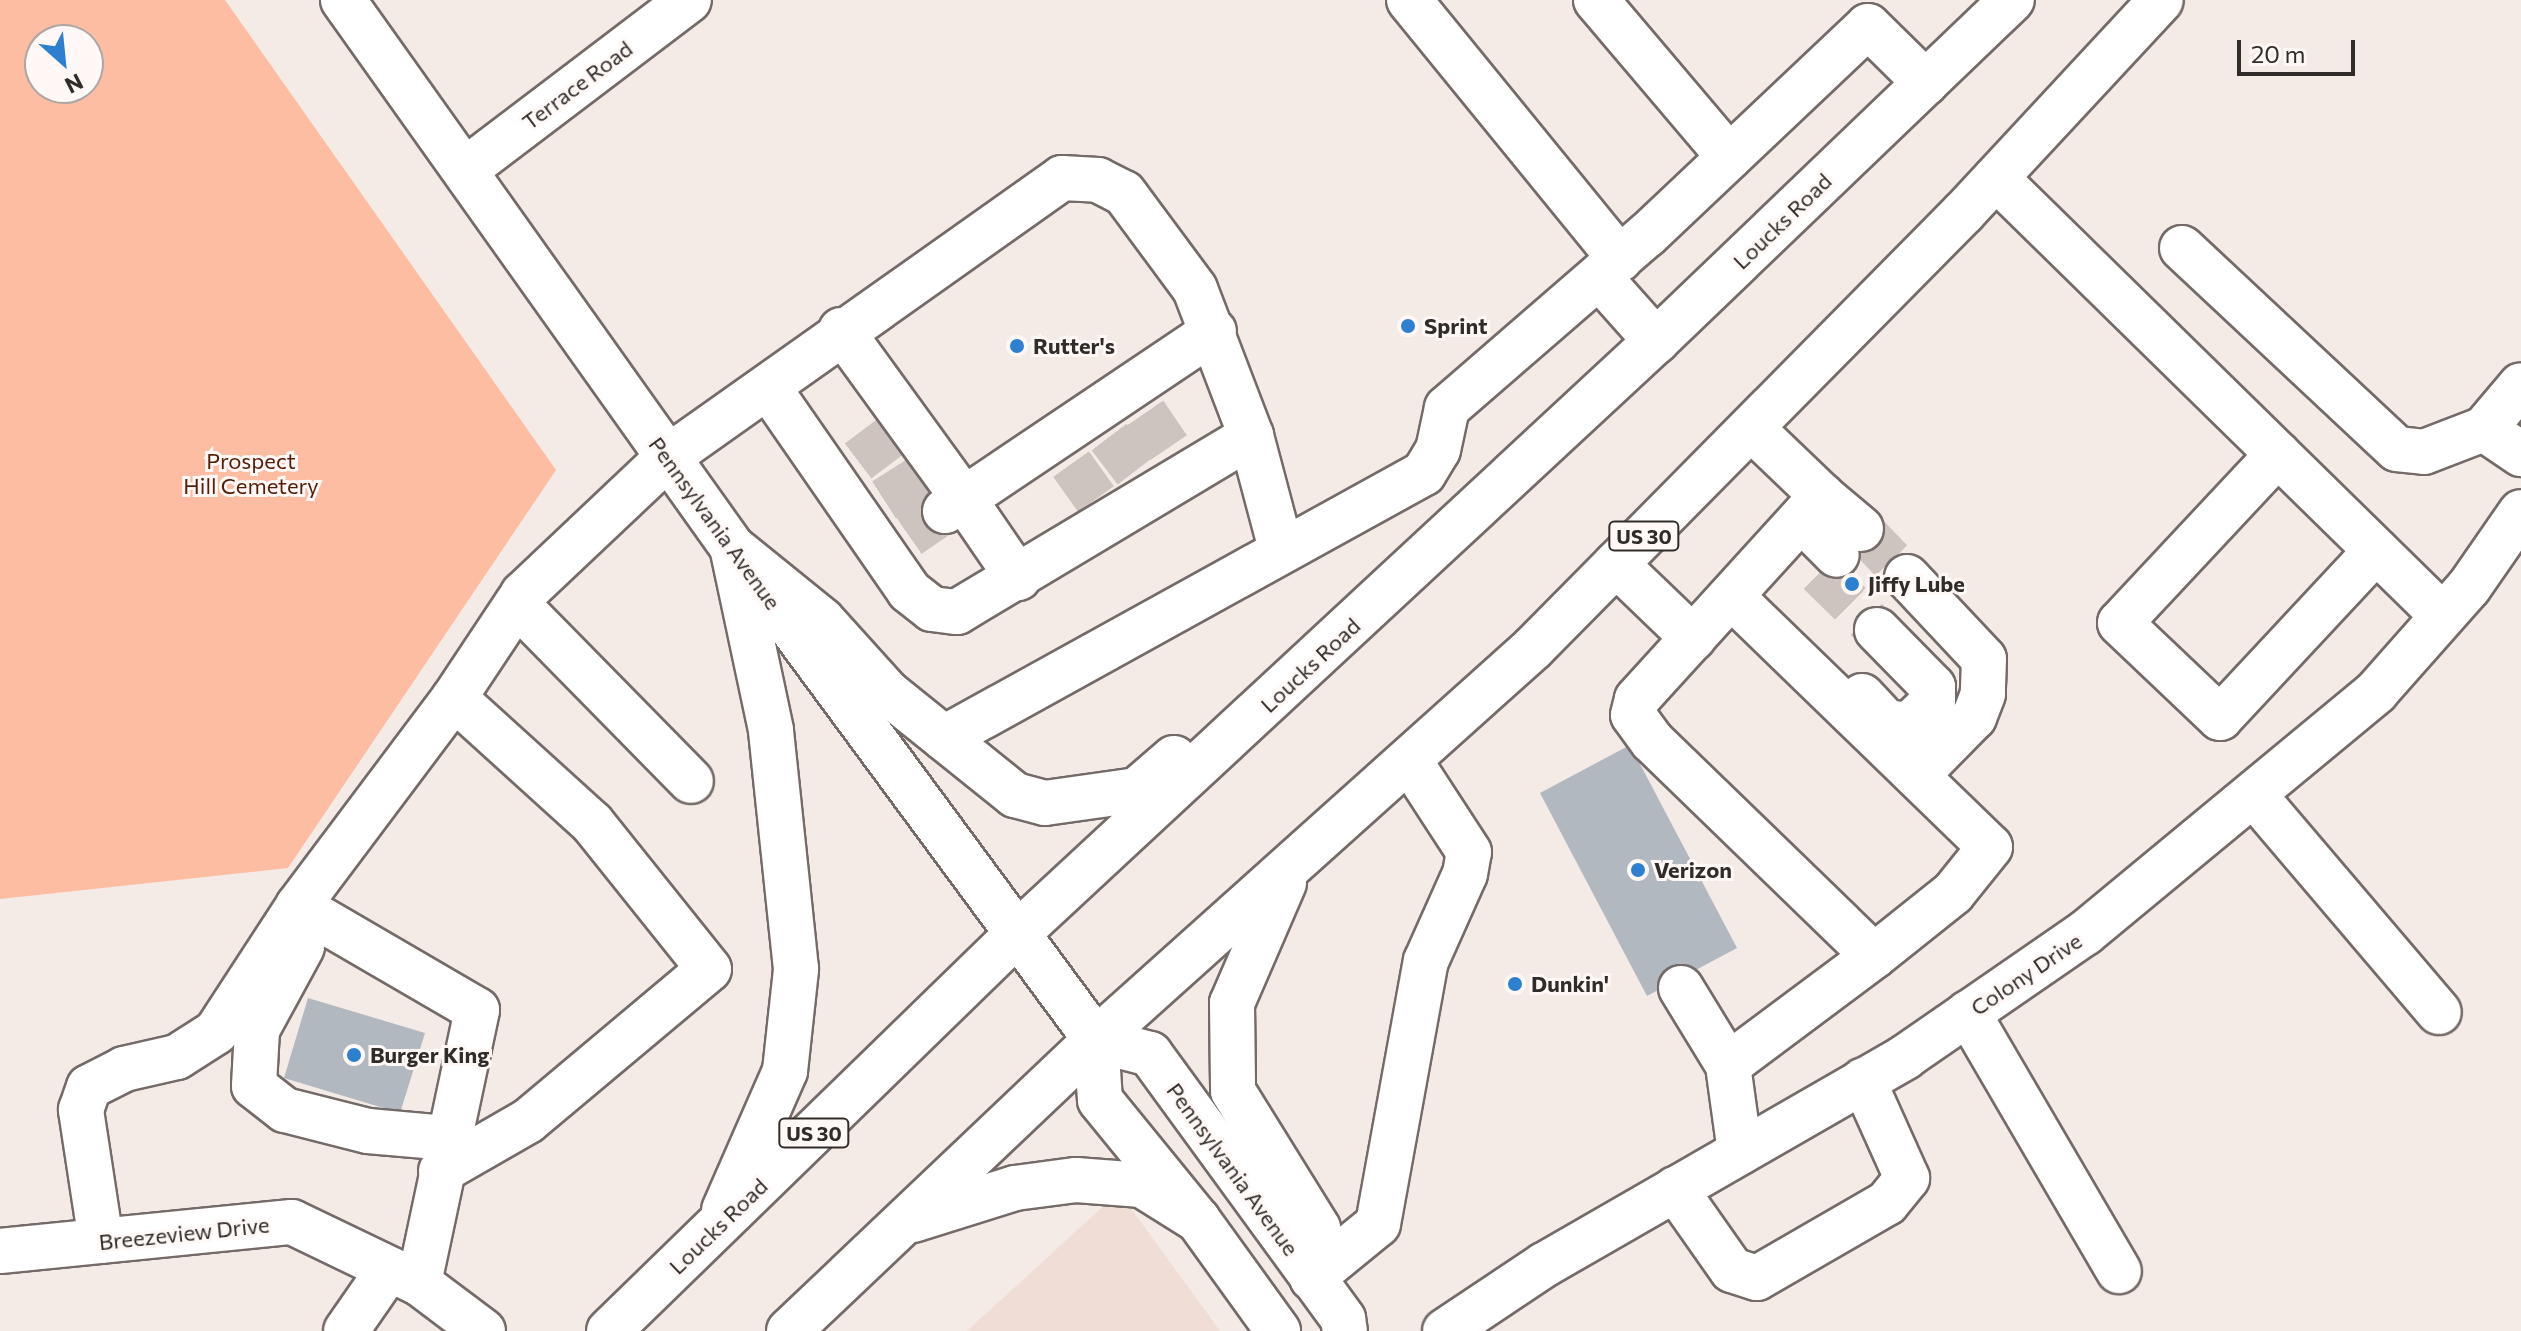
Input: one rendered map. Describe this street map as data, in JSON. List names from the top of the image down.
{
  "streets": {
    "main road": [
      "Terrace Road",
      "Loucks Road",
      "Pennsylvania Avenue",
      "US 30",
      "Colony Drive",
      "Breezeview Drive"
    ]
  },
  "crossings": [
    ["Terrace Road", "Pennsylvania Avenue"],
    ["Loucks Road", "Pennsylvania Avenue"],
    ["Pennsylvania Avenue", "US 30"]
  ],
  "parks": ["Prospect Hill Cemetery"],
  "places": [
    "Sprint",
    "Rutter's",
    "Jiffy Lube",
    "Verizon",
    "Dunkin'",
    "Burger King"
  ],
  "scale_bar": "20 m",
  "north": "bottom right"
}
